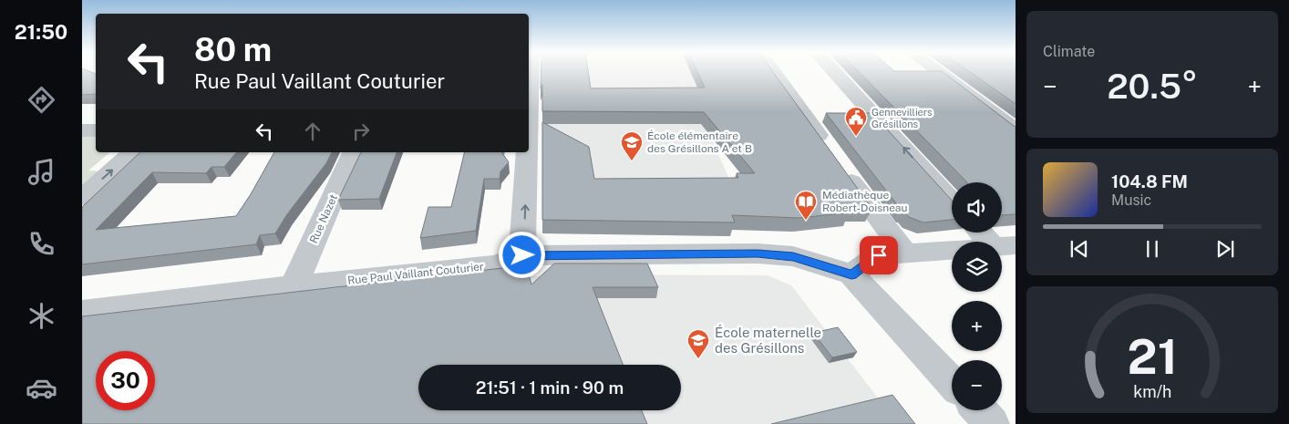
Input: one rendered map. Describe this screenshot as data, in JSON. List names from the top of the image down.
{
  "streets": {
    "street": ["Rue Nazet", "Rue Paul Vaillant Couturier"]
  },
  "crossings": [
    ["Rue Nazet", "Rue Paul Vaillant Couturier"]
  ],
  "places": {
    "public building": ["Gennevilliers Grésillons"],
    "school or university": ["École élémentaire des Grésillons A et B", "École maternelle des Grésillons"],
    "library": ["Médiathèque Robert-Doisneau"]
  },
  "page": {
    "tabs": "21:50",
    "tile": "Climate",
    "turn": ["80 m", "Rue Paul Vaillant Couturier"],
    "heat": ["−", "20.5°", "+"],
    "song": ["104.8 FM", "Music"],
    "map_buttons": ["+", "−"],
    "limit": "30",
    "trip": "21:51 · 1 min · 90 m",
    "gauge": ["21", "km/h"]
  }
}
